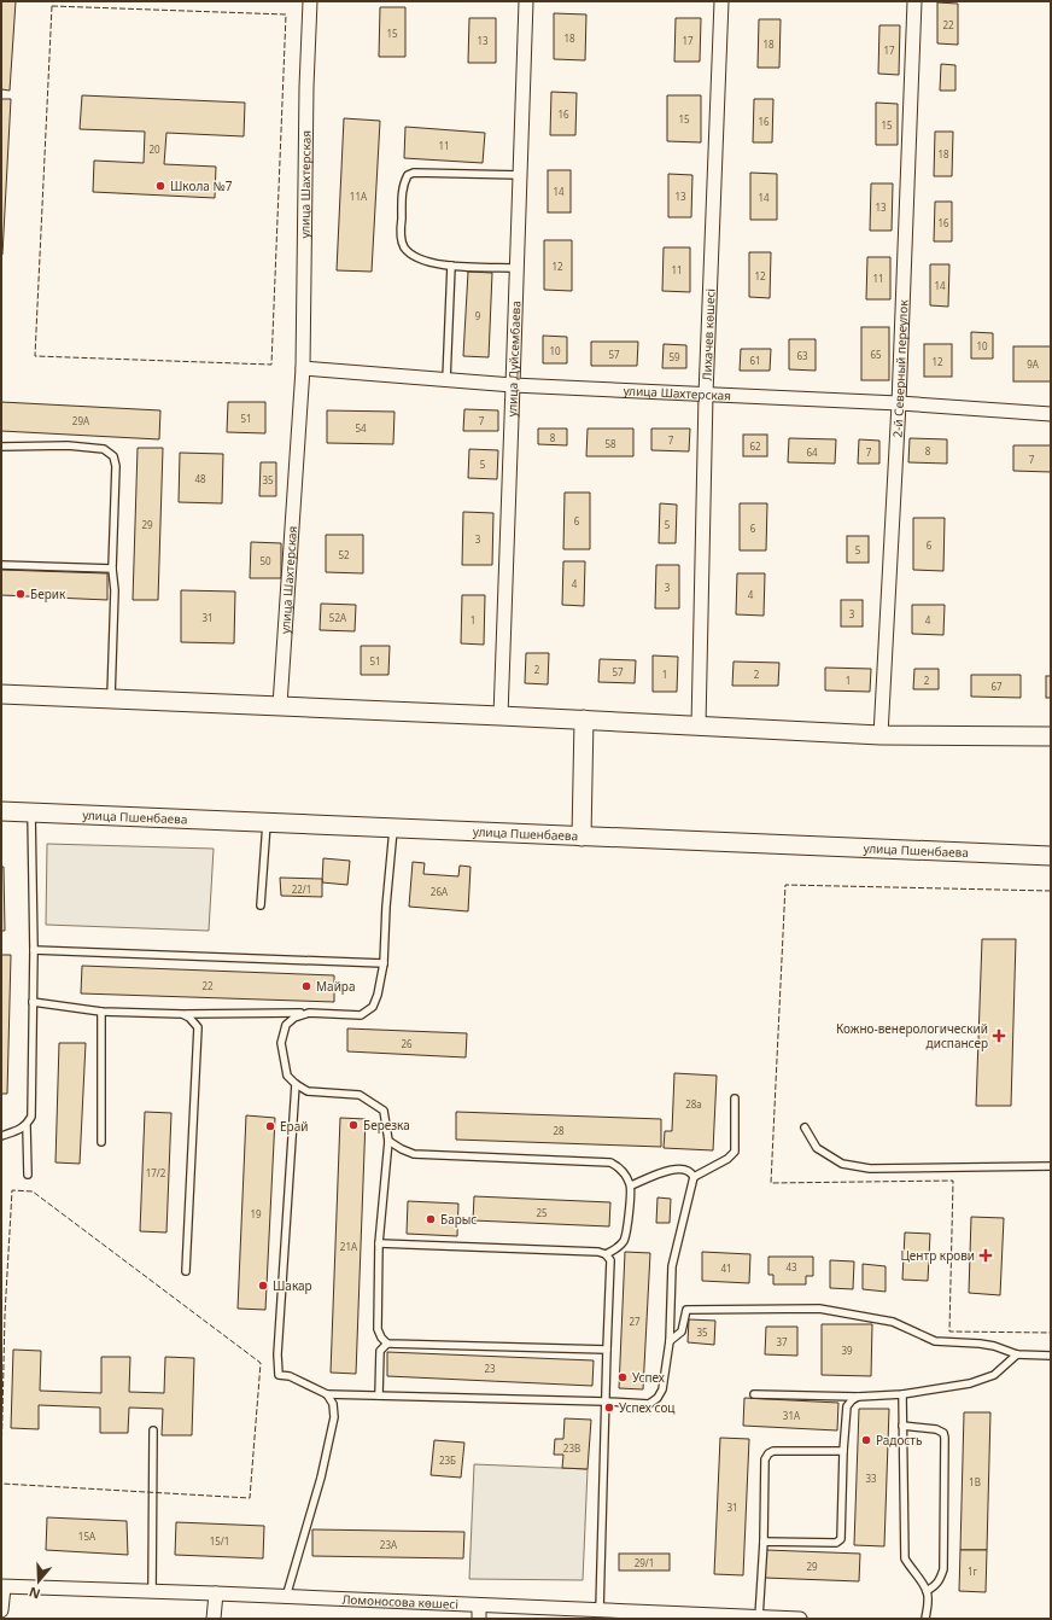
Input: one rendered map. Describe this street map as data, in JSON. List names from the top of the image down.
{
  "streets": {
    "main road": ["улица Пшенбаева"],
    "street": [
      "улица Шахтерская",
      "Лихачев көшесі",
      "улица Дуйсембаева",
      "2-й Северный переулок",
      "Ломоносова көшесі"
    ]
  },
  "crossings": [
    ["улица Шахтерская", "Лихачев көшесі"],
    ["улица Шахтерская", "улица Дуйсембаева"],
    ["улица Шахтерская", "2-й Северный переулок"]
  ],
  "places": {
    "other": [
      "Школа №7",
      "Берик",
      "Майра",
      "Березка",
      "Ерай",
      "Барыс",
      "Шакар",
      "Успех",
      "Успех соц",
      "Радость"
    ],
    "health": ["Кожно-венерологический диспансер", "Центр крови"]
  },
  "house_numbers": [
    "22",
    "15",
    "18",
    "13",
    "17",
    "18",
    "17",
    "16",
    "15",
    "16",
    "15",
    "11",
    "20",
    "18",
    "14",
    "11А",
    "13",
    "14",
    "13",
    "16",
    "12",
    "11",
    "12",
    "11",
    "14",
    "9",
    "10",
    "10",
    "57",
    "65",
    "63",
    "59",
    "61",
    "12",
    "9А",
    "51",
    "29А",
    "7",
    "54",
    "8",
    "7",
    "58",
    "62",
    "8",
    "64",
    "7",
    "7",
    "5",
    "48",
    "35",
    "6",
    "29",
    "5",
    "6",
    "3",
    "6",
    "5",
    "52",
    "50",
    "4",
    "3",
    "4",
    "3",
    "31",
    "52А",
    "1",
    "4",
    "51",
    "2",
    "57",
    "1",
    "2",
    "1",
    "2",
    "67",
    "22/1",
    "26А",
    "22",
    "26",
    "28а",
    "28",
    "17/2",
    "25",
    "19",
    "21А",
    "43",
    "41",
    "27",
    "35",
    "37",
    "39",
    "23",
    "31А",
    "23В",
    "23Б",
    "33",
    "1В",
    "31",
    "15А",
    "15/1",
    "23А",
    "29/1",
    "29",
    "1г"
  ],
  "north": "bottom"
}
